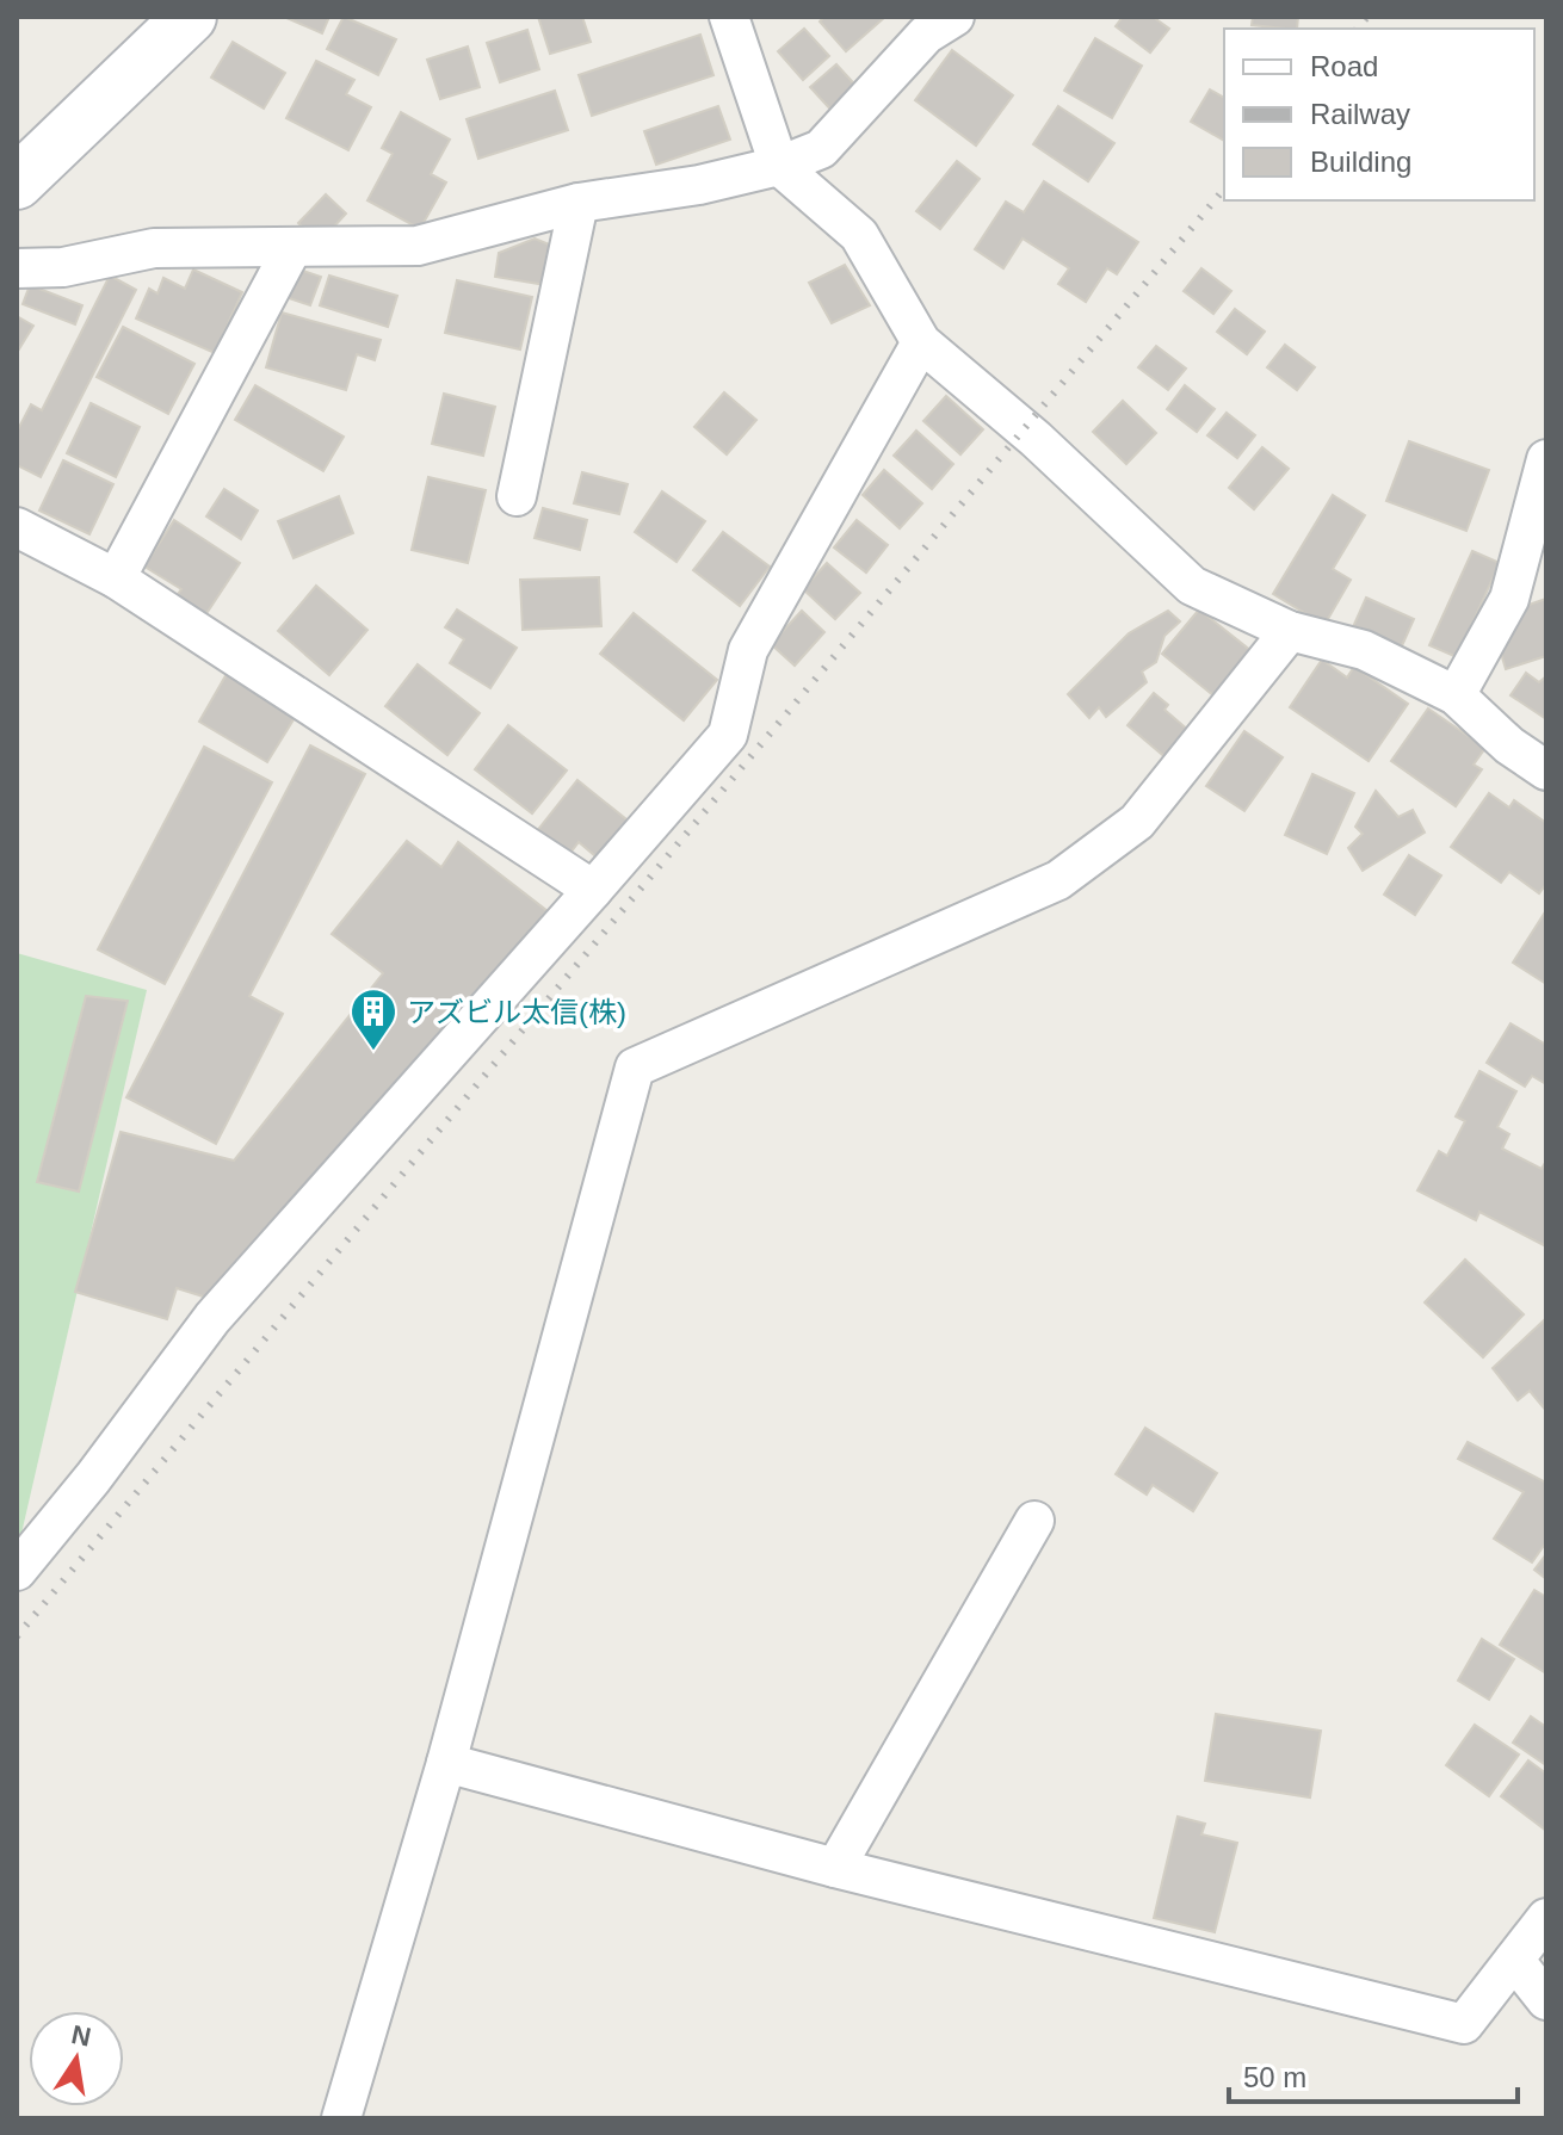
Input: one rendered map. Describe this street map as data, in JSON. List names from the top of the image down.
{
  "places": {
    "building": ["アズビル太信(株)"]
  },
  "legend": ["Road", "Railway", "Building"],
  "scale_bar": "50 m",
  "north": "top"
}
